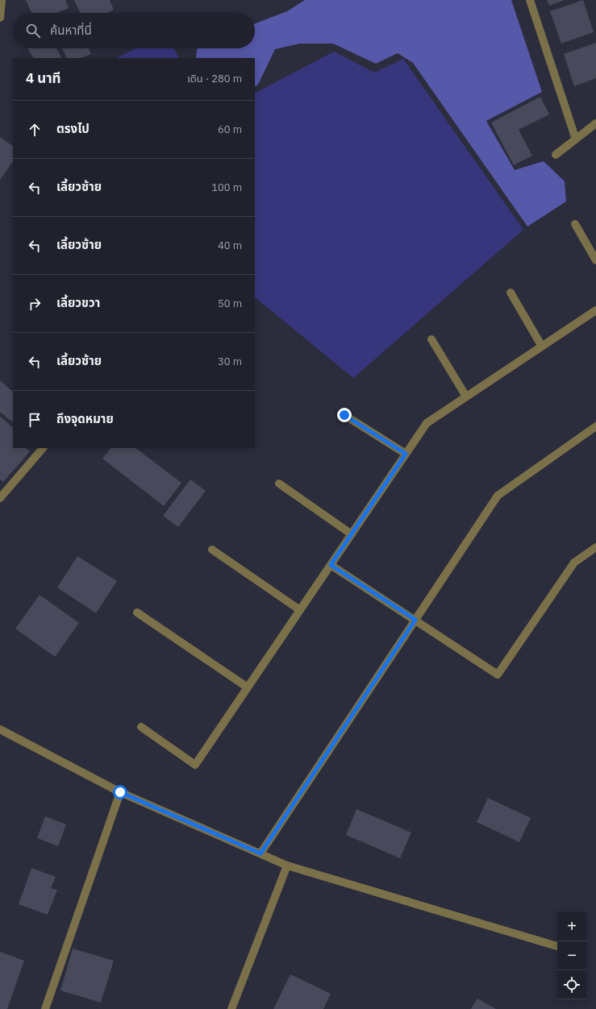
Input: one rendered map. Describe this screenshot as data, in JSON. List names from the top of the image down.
{
  "page": {
    "search": "ค้นหาที่นี่",
    "heading": ["4 นาที", "เดิน · 280 m"],
    "list": [
      ["ตรงไป", "60 m"],
      ["เลี้ยวซ้าย", "100 m"],
      ["เลี้ยวซ้าย", "40 m"],
      ["เลี้ยวขวา", "50 m"],
      ["เลี้ยวซ้าย", "30 m"],
      "ถึงจุดหมาย"
    ],
    "map_buttons": ["+", "−"]
  }
}
